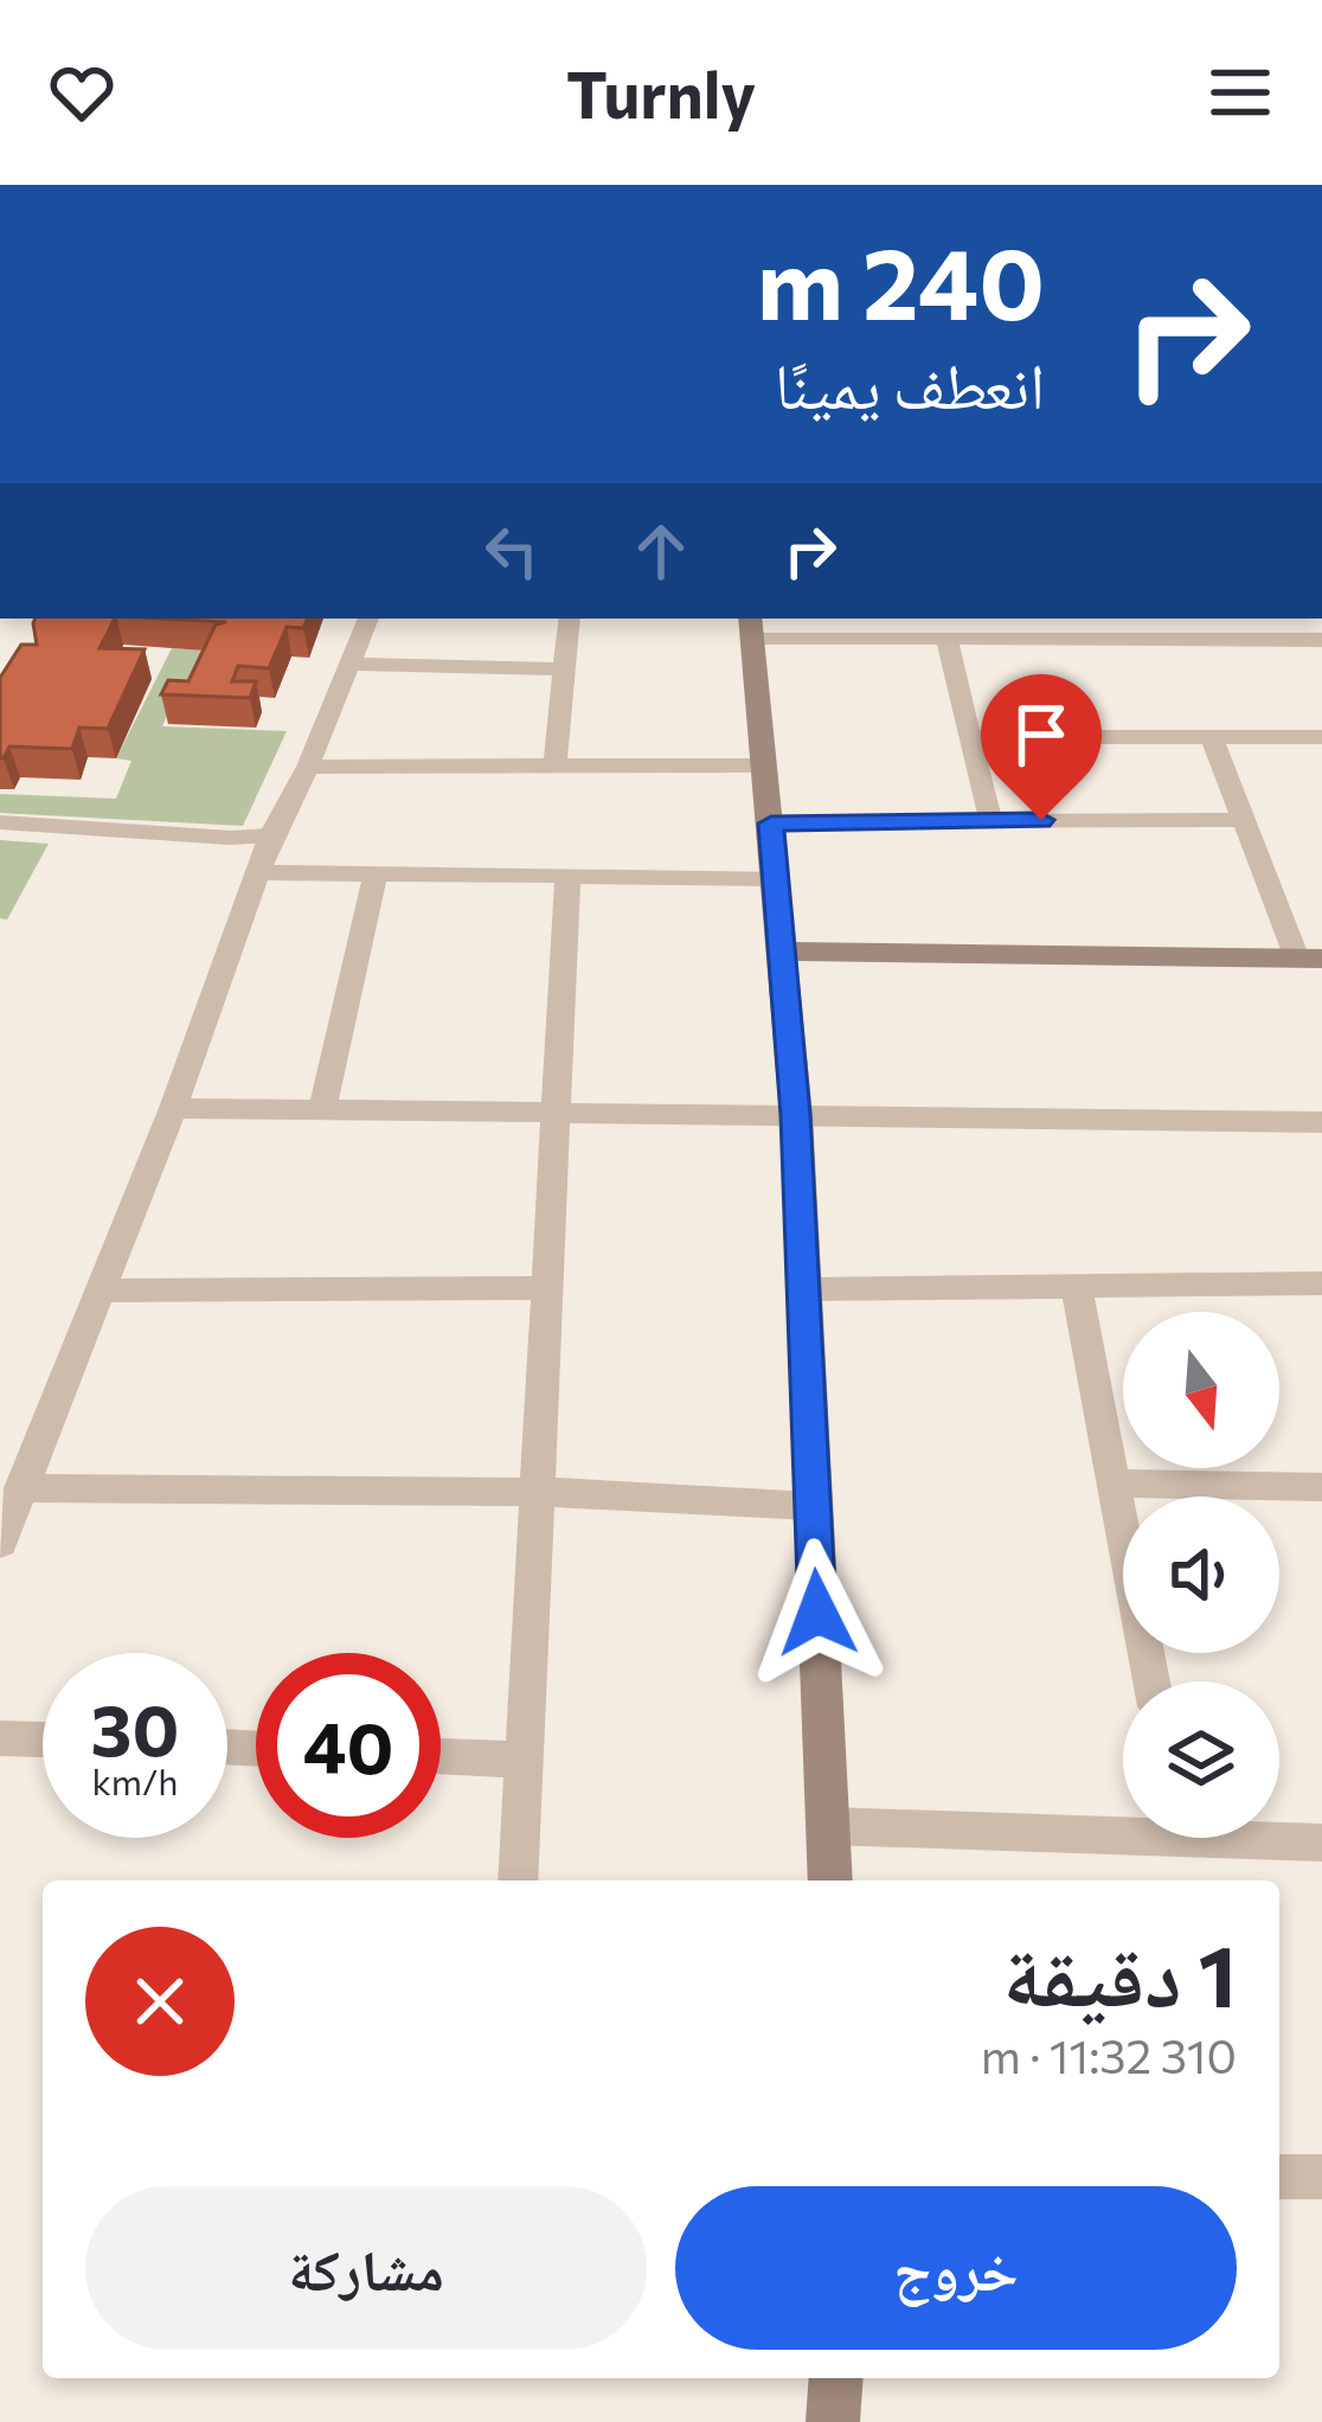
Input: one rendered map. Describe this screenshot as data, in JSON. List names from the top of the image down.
{
  "north": "bottom",
  "page": {
    "header": "Turnly",
    "turn": ["240 m", "انعطف يمينًا"],
    "speed": "30 km/h",
    "limit": "40",
    "heading": ["1 دقيقة", "310 m · 11:32"],
    "buttons": ["خروج", "مشاركة"]
  }
}
